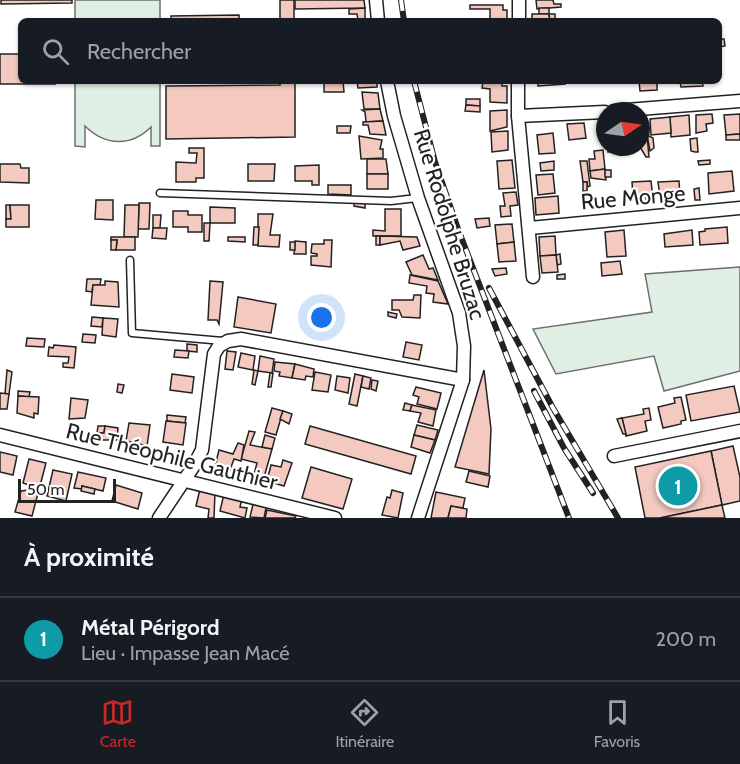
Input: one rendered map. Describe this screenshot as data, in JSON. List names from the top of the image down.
{
  "streets": {
    "street": ["Rue Monge", "Rue Rodolphe Bruzac", "Rue Théophile Gauthier"]
  },
  "scale_bar": "50 m",
  "north": "right",
  "page": {
    "search": "Rechercher",
    "pins": "1",
    "scale": "50 m",
    "heading": "À proximité",
    "list": [
      {
        "mark": "1",
        "name": "Métal Périgord",
        "note": "Lieu · Impasse Jean Macé",
        "value": "200 m"
      }
    ],
    "nav": ["Carte", "Itinéraire", "Favoris"]
  }
}
